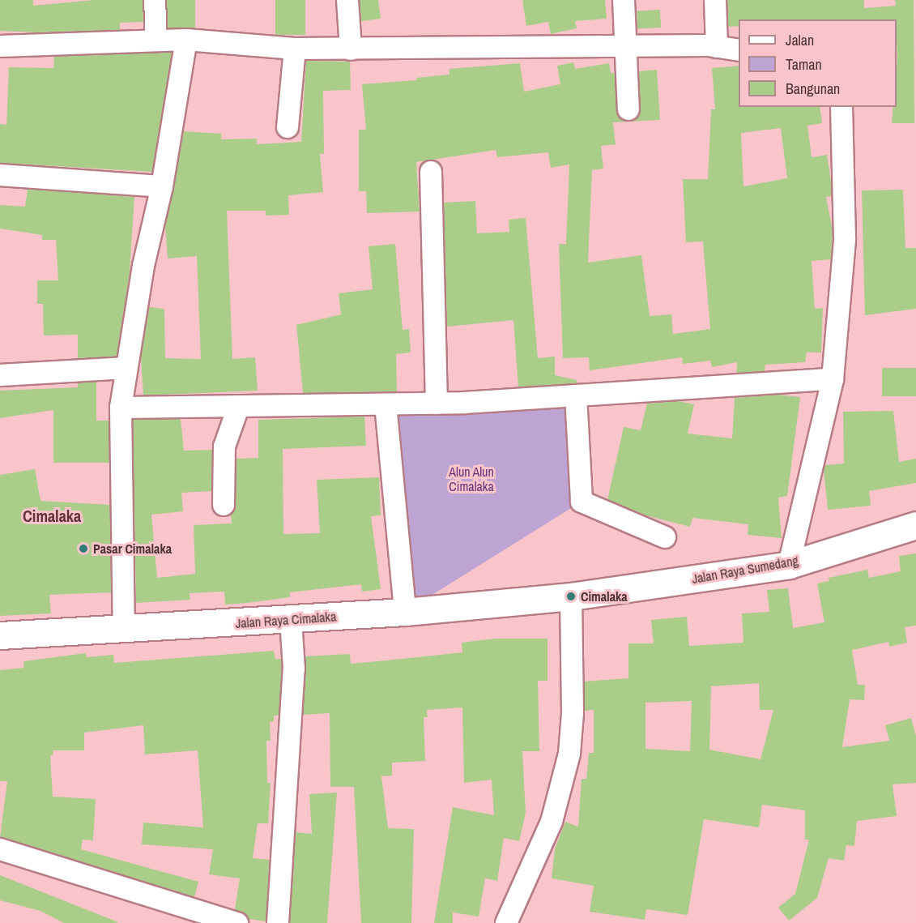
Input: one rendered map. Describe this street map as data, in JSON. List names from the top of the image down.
{
  "streets": {
    "highway": ["Jalan Raya Sumedang", "Jalan Raya Cimalaka"]
  },
  "crossings": [
    ["Jalan Raya Sumedang", "Jalan Raya Cimalaka"]
  ],
  "districts": ["Cimalaka"],
  "parks": ["Alun Alun Cimalaka"],
  "places": ["Pasar Cimalaka", "Cimalaka"],
  "legend": ["Jalan", "Taman", "Bangunan"]
}
